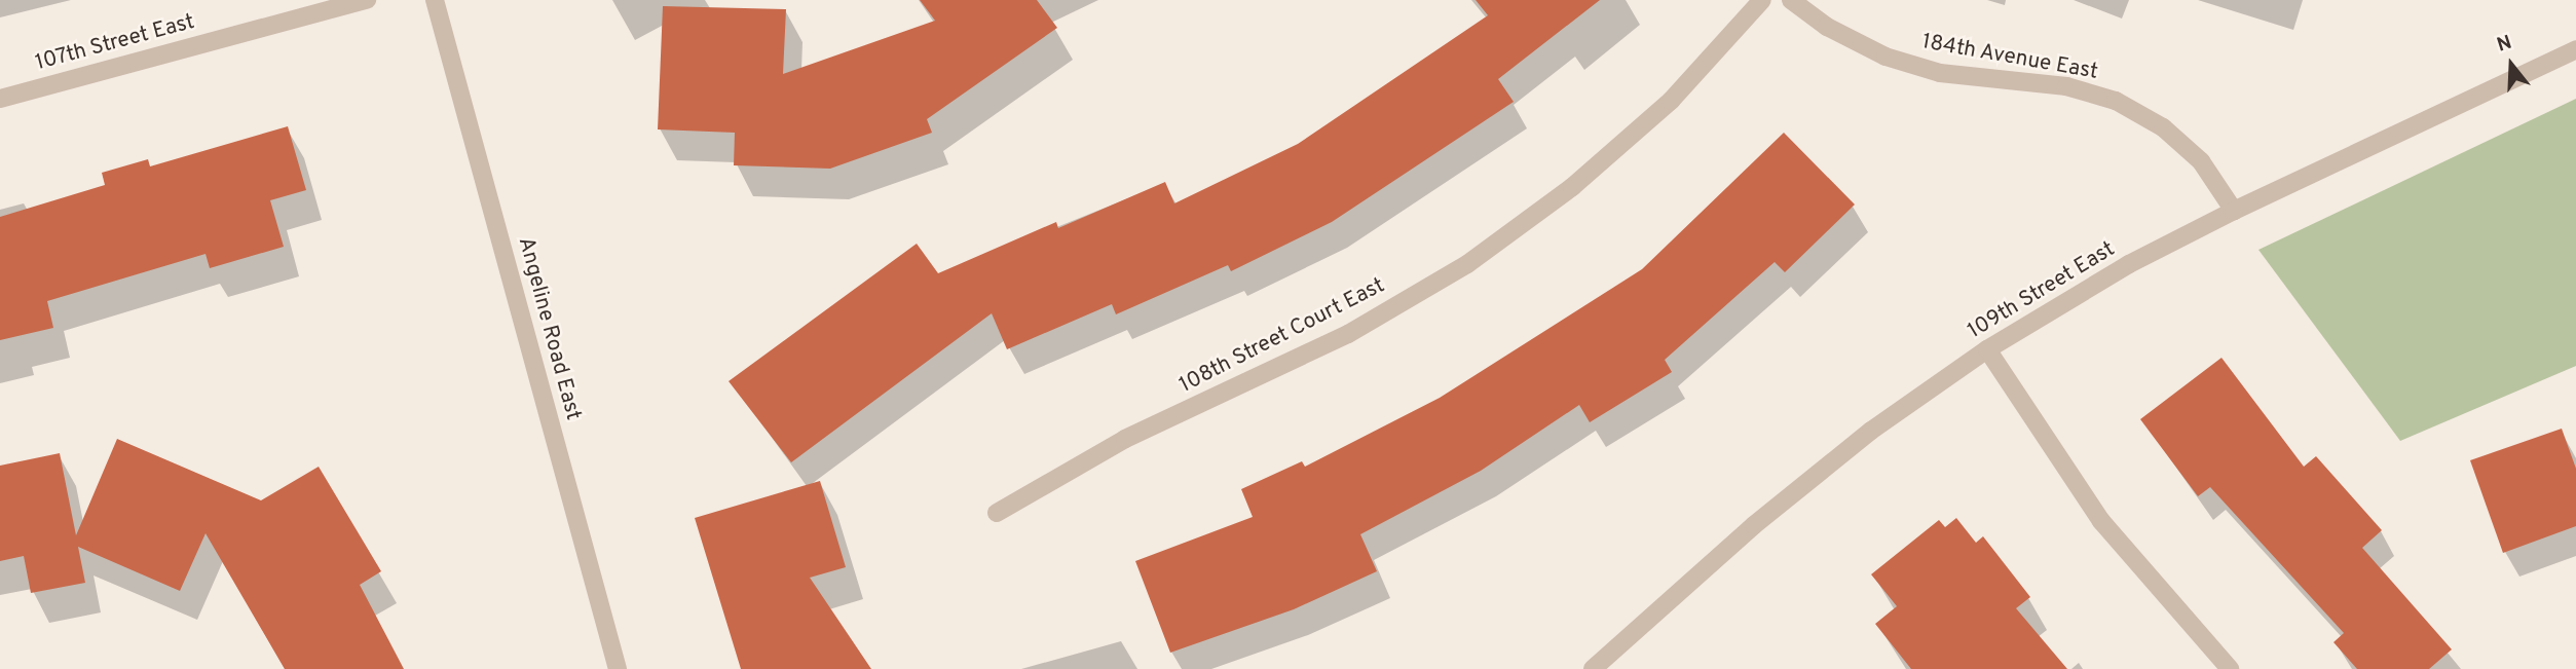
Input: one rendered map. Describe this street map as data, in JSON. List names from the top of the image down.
{
  "streets": {
    "street": [
      "107th Street East",
      "184th Avenue East",
      "109th Street East",
      "Angeline Road East",
      "108th Street Court East"
    ]
  },
  "crossings": [
    ["184th Avenue East", "109th Street East"]
  ],
  "north": "top"
}
